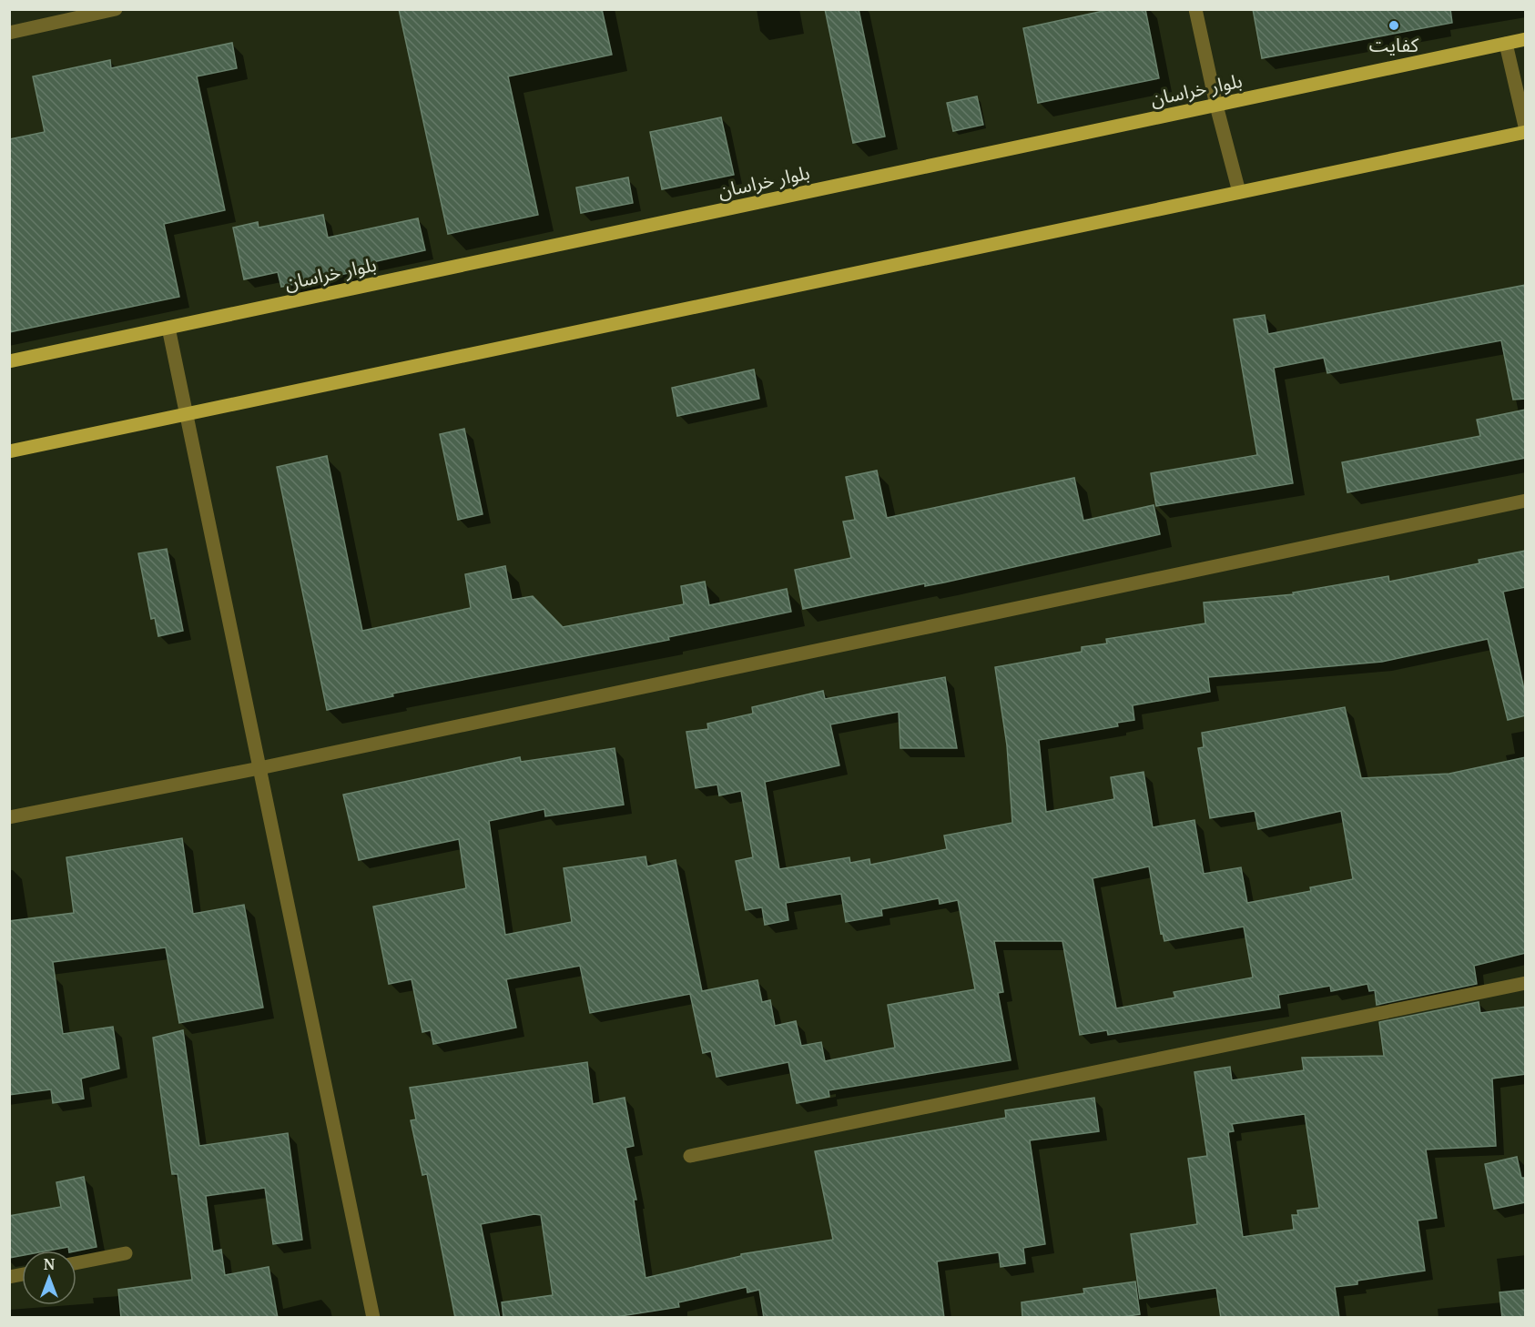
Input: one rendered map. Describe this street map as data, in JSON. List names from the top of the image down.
{
  "streets": {
    "main road": ["بلوار خراسان"]
  },
  "places": ["کفایت"],
  "north": "top"
}
